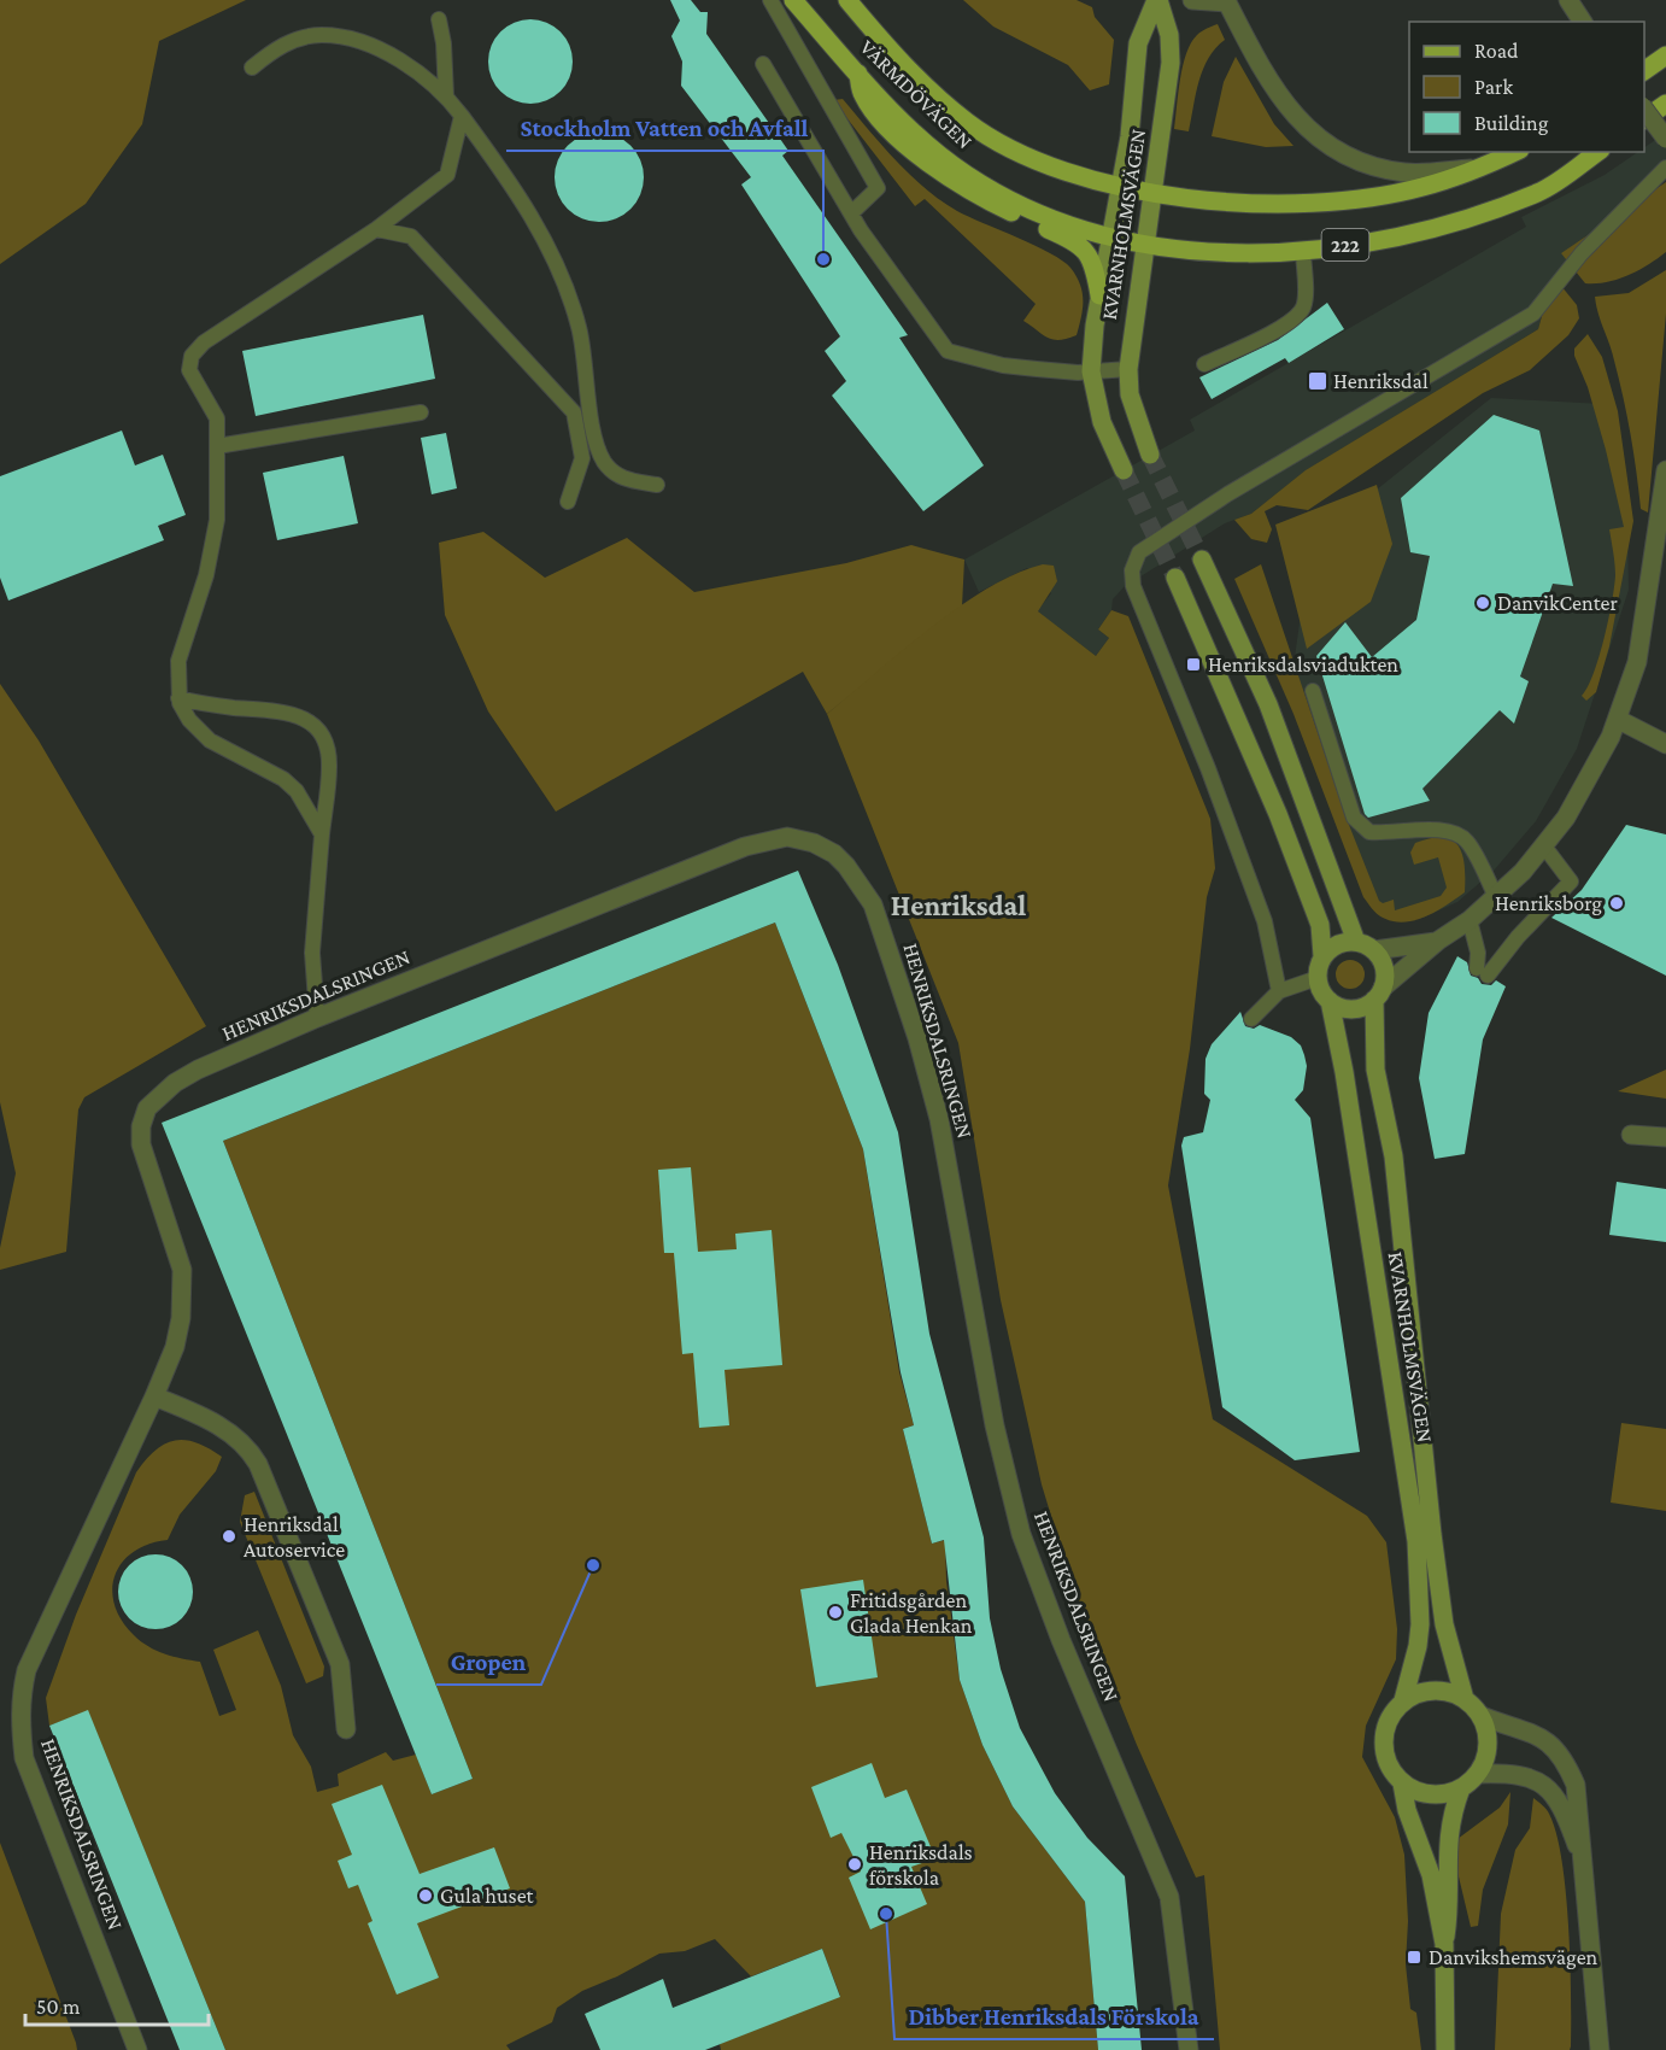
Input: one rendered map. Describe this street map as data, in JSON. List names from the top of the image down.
{
  "streets": {
    "main road": ["VÄRMDÖVÄGEN", "222"],
    "street": ["KVARNHOLMSVÄGEN", "HENRIKSDALSRINGEN"]
  },
  "crossings": [
    ["VÄRMDÖVÄGEN", "KVARNHOLMSVÄGEN"]
  ],
  "districts": ["Henriksdal"],
  "places": {
    "other": [
      "Stockholm Vatten och Avfall",
      "DanvikCenter",
      "Henriksborg",
      "Henriksdal Autoservice",
      "Gropen",
      "Fritidsgården Glada Henkan",
      "Henriksdals förskola",
      "Gula huset",
      "Dibber Henriksdals Förskola"
    ],
    "transit": ["Henriksdal", "Henriksdalsviadukten", "Danvikshemsvägen"]
  },
  "legend": ["Road", "Park", "Building"],
  "scale_bar": "50 m"
}
